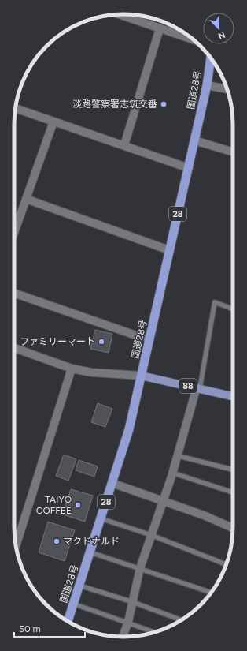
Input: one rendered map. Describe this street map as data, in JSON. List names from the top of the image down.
{
  "streets": {
    "highway": ["国道28号", "28"],
    "main road": ["88"]
  },
  "crossings": [
    ["国道28号", "88"]
  ],
  "places": [
    "淡路警察署志筑交番",
    "ファミリーマート",
    "TAIYO COFFEE",
    "マクドナルド"
  ],
  "scale_bar": "50 m",
  "north": "bottom right"
}
